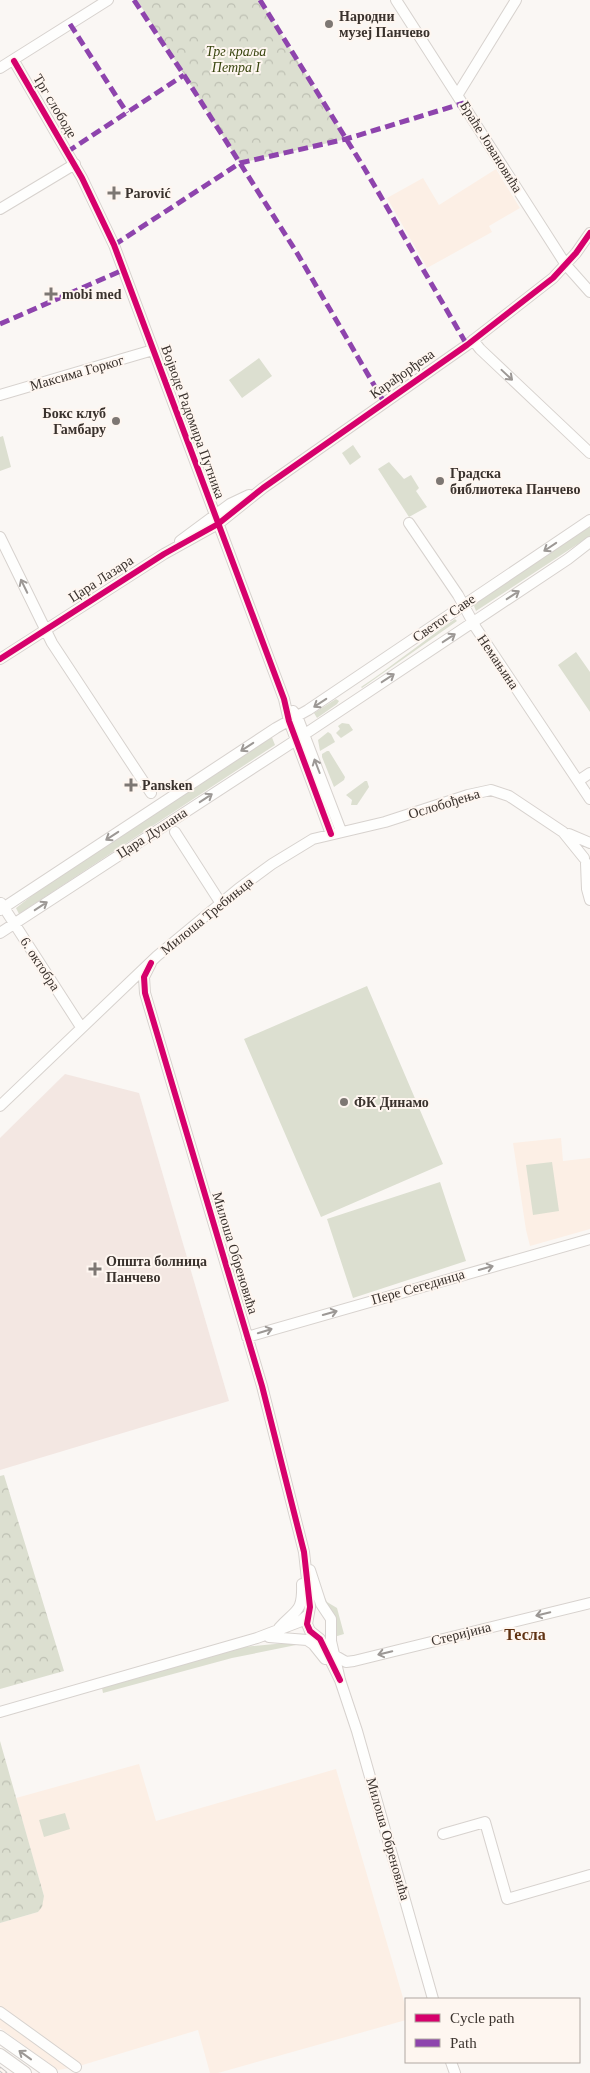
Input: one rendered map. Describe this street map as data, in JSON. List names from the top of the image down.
{
  "streets": {
    "street": [
      "Трг слободе",
      "Браће Јовановића",
      "Максима Горког",
      "Карађорђева",
      "Војводе Радомира Путника",
      "Цара Лазара",
      "Светог Саве",
      "Немањина",
      "Ослобођења",
      "Цара Душана",
      "Милоша Требињца",
      "6. октобра",
      "Милоша Обреновића",
      "Пере Сегединца",
      "Стеријина"
    ]
  },
  "crossings": [
    ["Трг слободе", "Војводе Радомира Путника"],
    ["Браће Јовановића", "Карађорђева"],
    ["Максима Горког", "Војводе Радомира Путника"],
    ["Карађорђева", "Војводе Радомира Путника"],
    ["Карађорђева", "Цара Лазара"],
    ["Војводе Радомира Путника", "Цара Лазара"],
    ["Војводе Радомира Путника", "Светог Саве"],
    ["Војводе Радомира Путника", "Ослобођења"],
    ["Војводе Радомира Путника", "Цара Душана"],
    ["Војводе Радомира Путника", "Милоша Требињца"],
    ["Светог Саве", "Немањина"],
    ["Светог Саве", "Цара Душана"],
    ["Ослобођења", "Милоша Требињца"],
    ["Цара Душана", "6. октобра"],
    ["Милоша Требињца", "6. октобра"],
    ["Милоша Требињца", "Милоша Обреновића"],
    ["Милоша Обреновића", "Пере Сегединца"]
  ],
  "one_way": ["Пере Сегединца", "Стеријина"],
  "districts": ["Тесла"],
  "parks": ["Трг краља Петра I"],
  "places": {
    "other": [
      "Народни музеј Панчево",
      "Бокс клуб Гамбару",
      "Градска библиотека Панчево",
      "ФК Динамо"
    ],
    "health": [
      "Parović",
      "mobi med",
      "Pansken",
      "Општа болница Панчево"
    ]
  },
  "legend": ["Cycle path", "Path"]
}
